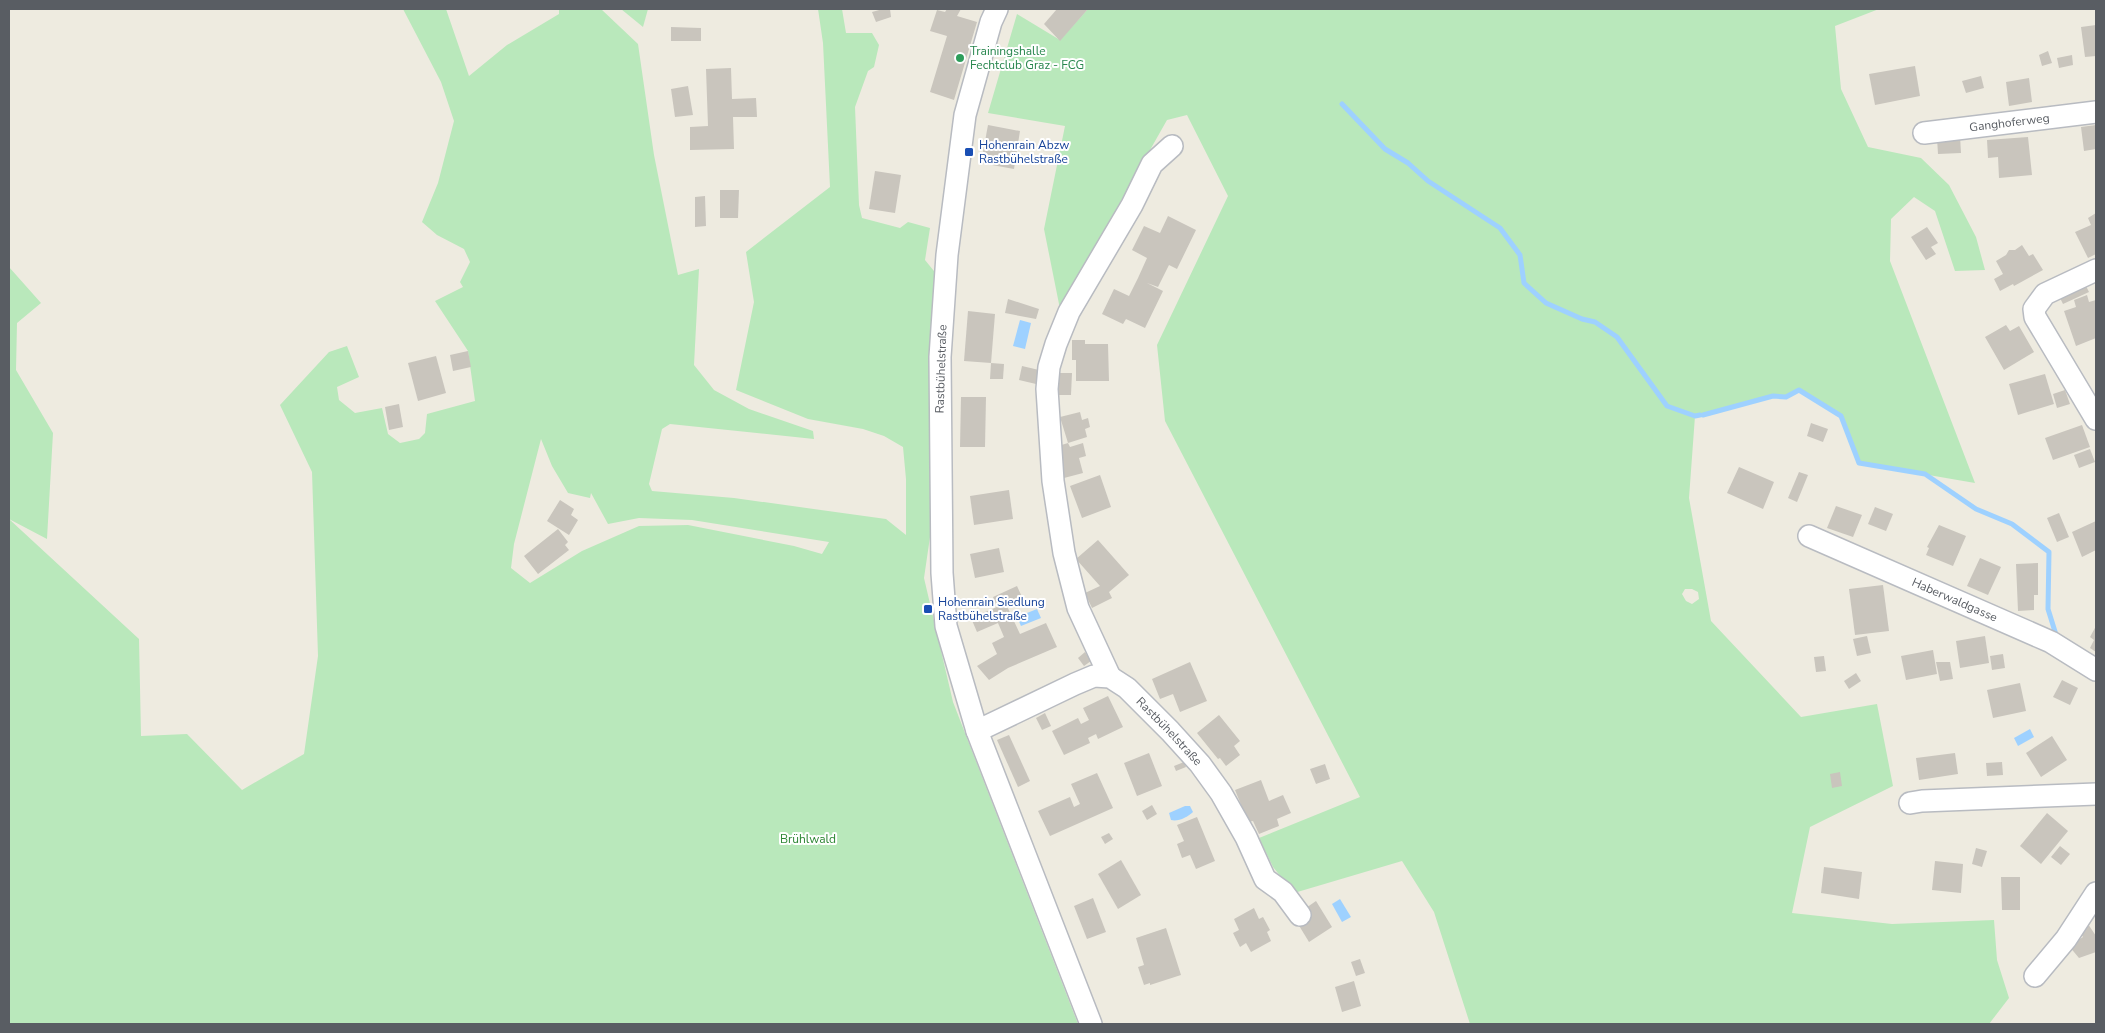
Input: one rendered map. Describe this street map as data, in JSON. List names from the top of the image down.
{
  "streets": {
    "street": ["Ganghoferweg", "Rastbühelstraße", "Haberwaldgasse"]
  },
  "parks": ["Brühlwald"],
  "places": {
    "other": ["Trainingshalle Fechtclub Graz - FCG"],
    "transit": ["Hohenrain Abzw Rastbühelstraße", "Hohenrain Siedlung Rastbühelstraße"]
  }
}
